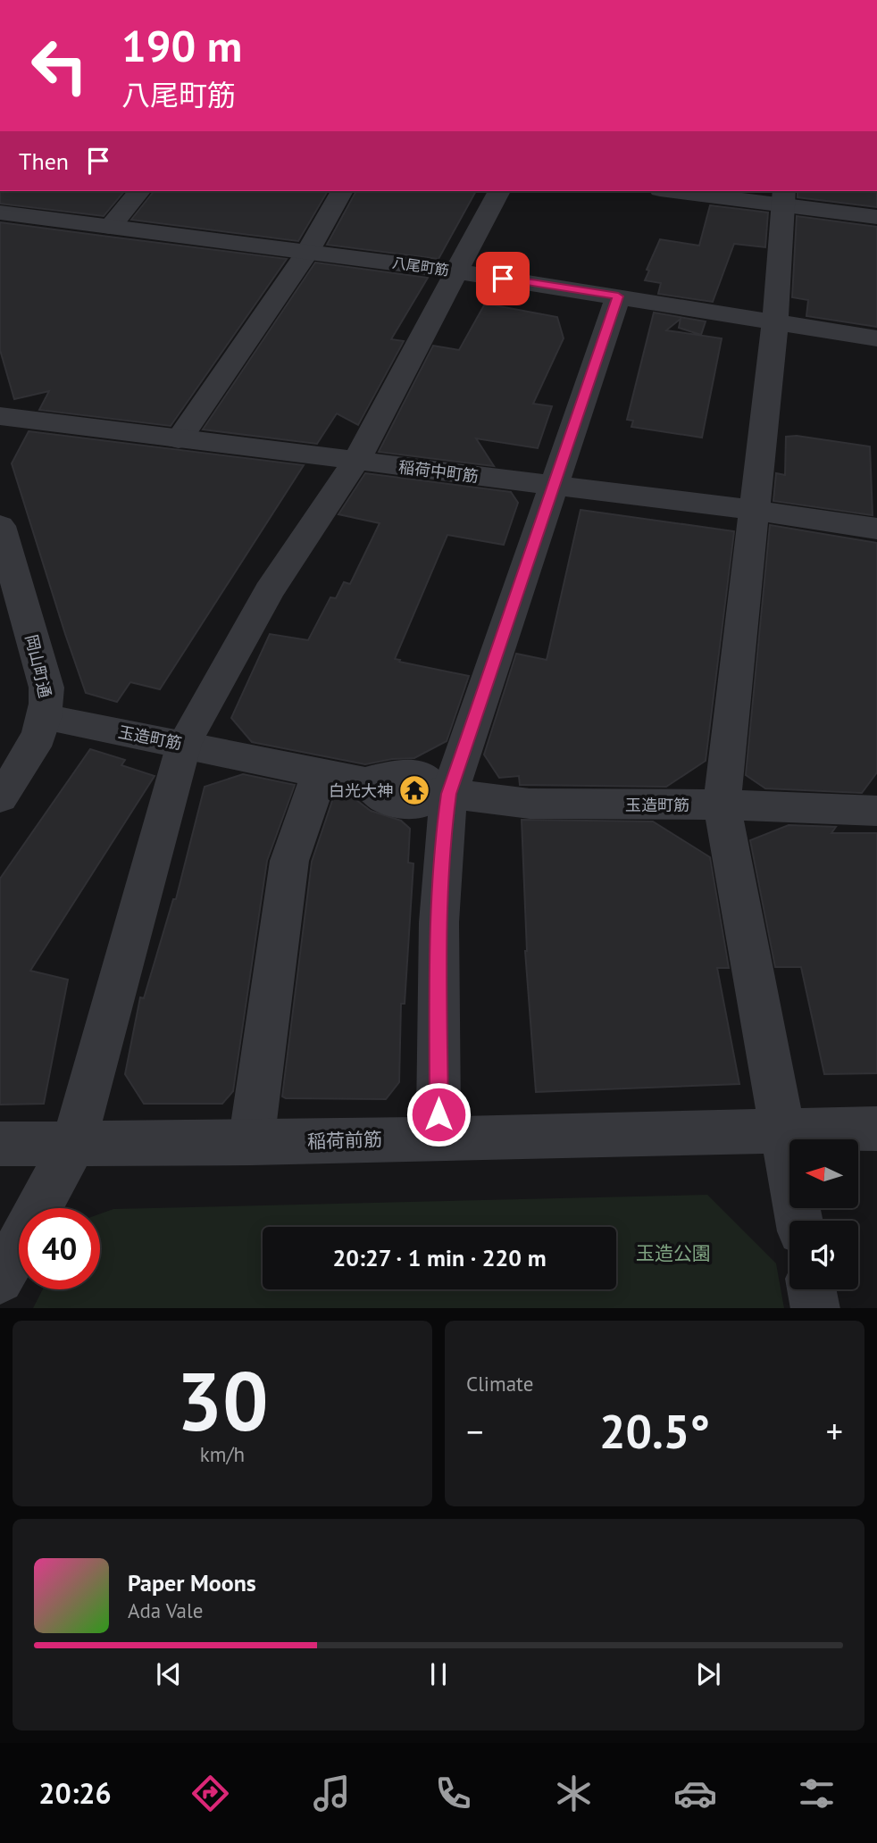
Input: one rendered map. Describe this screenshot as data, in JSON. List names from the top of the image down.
{
  "streets": {
    "street": [
      "八尾町筋",
      "稲荷中町筋",
      "岡山町通",
      "玉造町筋",
      "稲荷前筋"
    ]
  },
  "crossings": [
    ["岡山町通", "玉造町筋"]
  ],
  "parks": ["玉造公園"],
  "places": {
    "temple": ["白光大神"]
  },
  "north": "left",
  "page": {
    "turn": ["190 m", "八尾町筋"],
    "then": "Then",
    "limit": "40",
    "trip": "20:27 · 1 min · 220 m",
    "tile": [
      ["30", "km/h"],
      "Climate"
    ],
    "heat": ["−", "20.5°", "+"],
    "song": ["Paper Moons", "Ada Vale"],
    "tabs": "20:26"
  }
}
